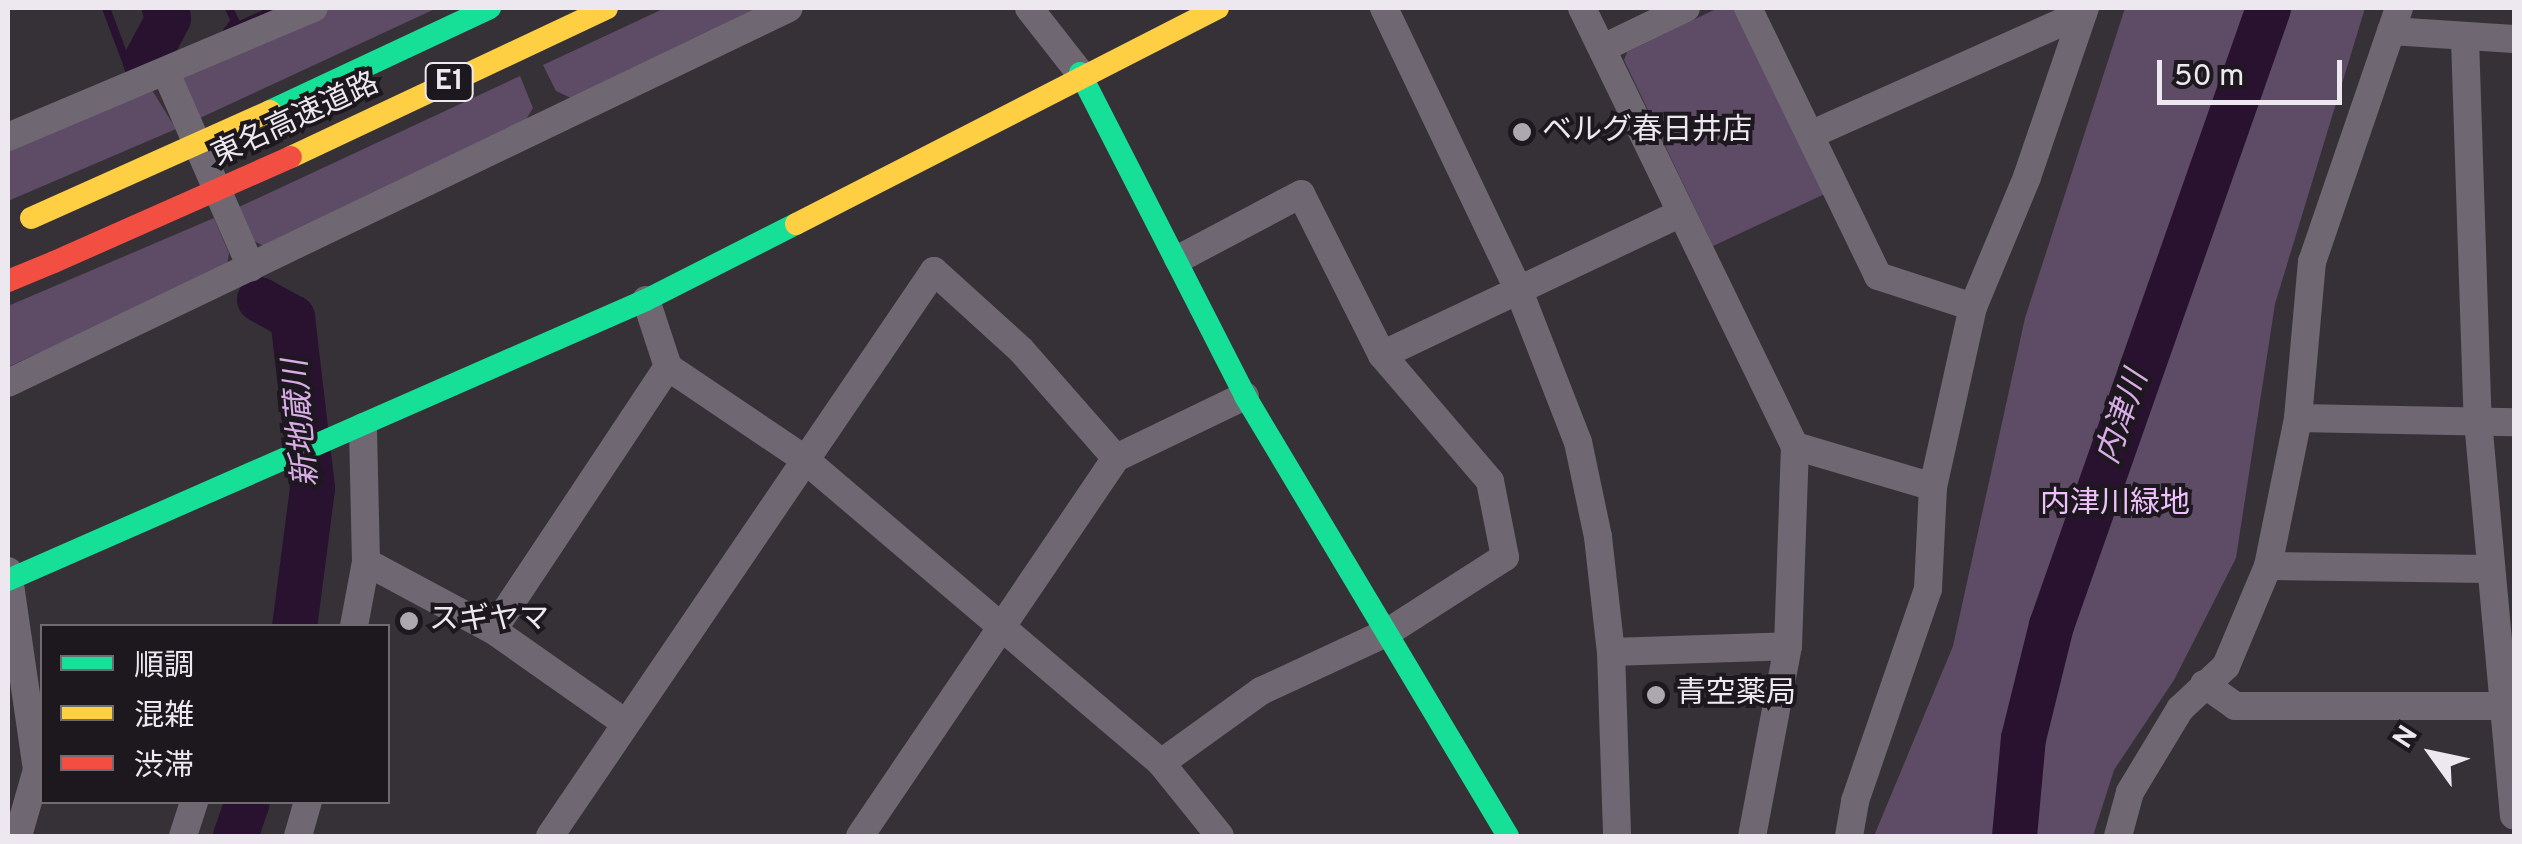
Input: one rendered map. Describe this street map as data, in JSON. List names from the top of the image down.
{
  "streets": {
    "main road": ["E1", "東名高速道路"]
  },
  "water": ["内津川", "新地蔵川"],
  "parks": ["内津川緑地"],
  "places": ["ベルグ春日井店", "スギヤマ", "青空薬局"],
  "legend": ["順調", "混雑", "渋滞"],
  "scale_bar": "50 m",
  "north": "top left"
}
